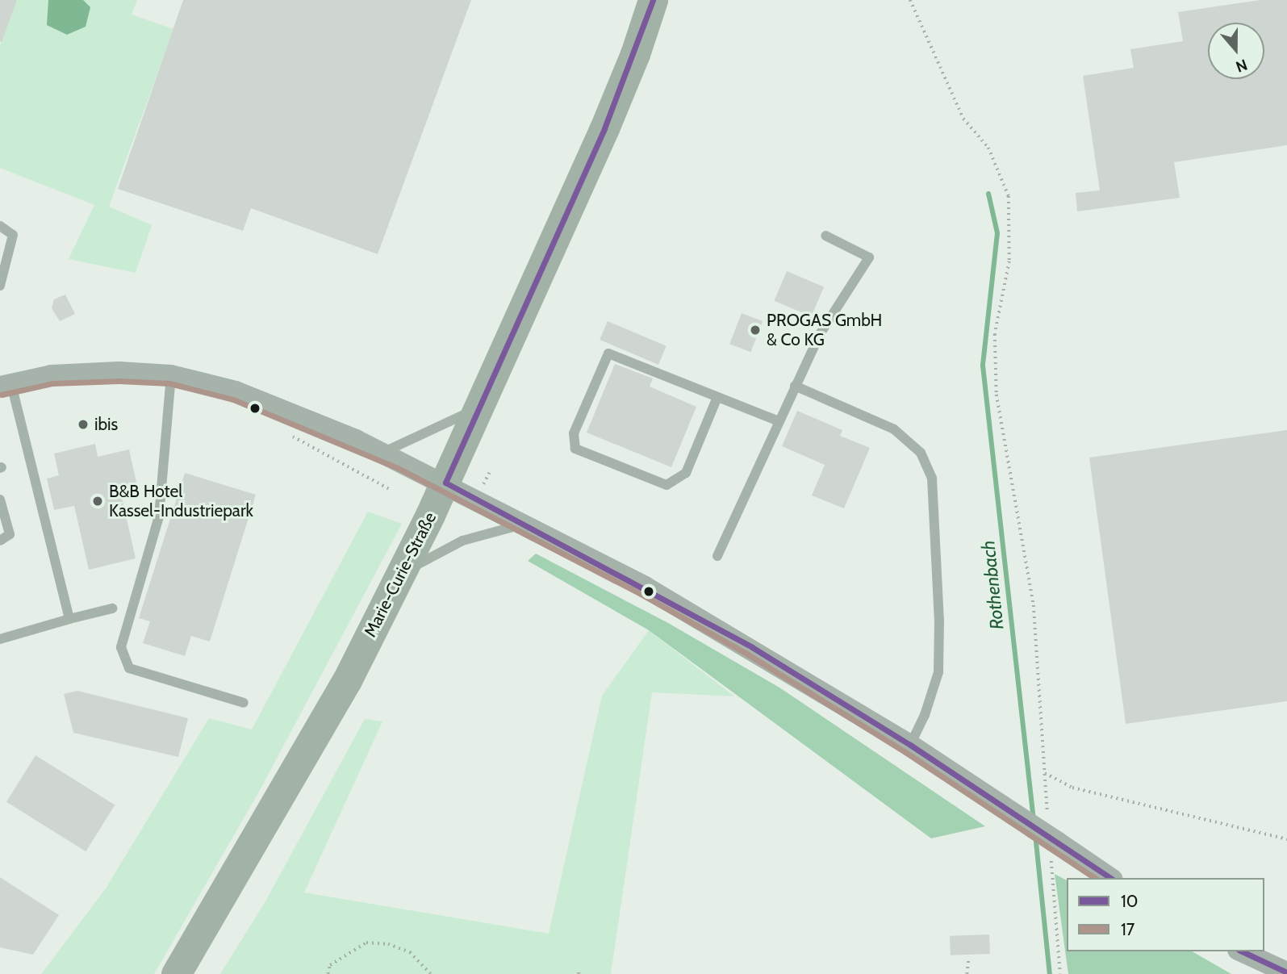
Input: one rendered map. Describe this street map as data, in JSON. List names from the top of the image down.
{
  "streets": {
    "main road": ["Marie-Curie-Straße"]
  },
  "water": ["Rothenbach"],
  "places": ["PROGAS GmbH & Co KG", "ibis", "B&B Hotel Kassel-Industriepark"],
  "lines": ["transit line 10", "transit line 17"],
  "legend": ["10", "17"],
  "north": "bottom"
}
